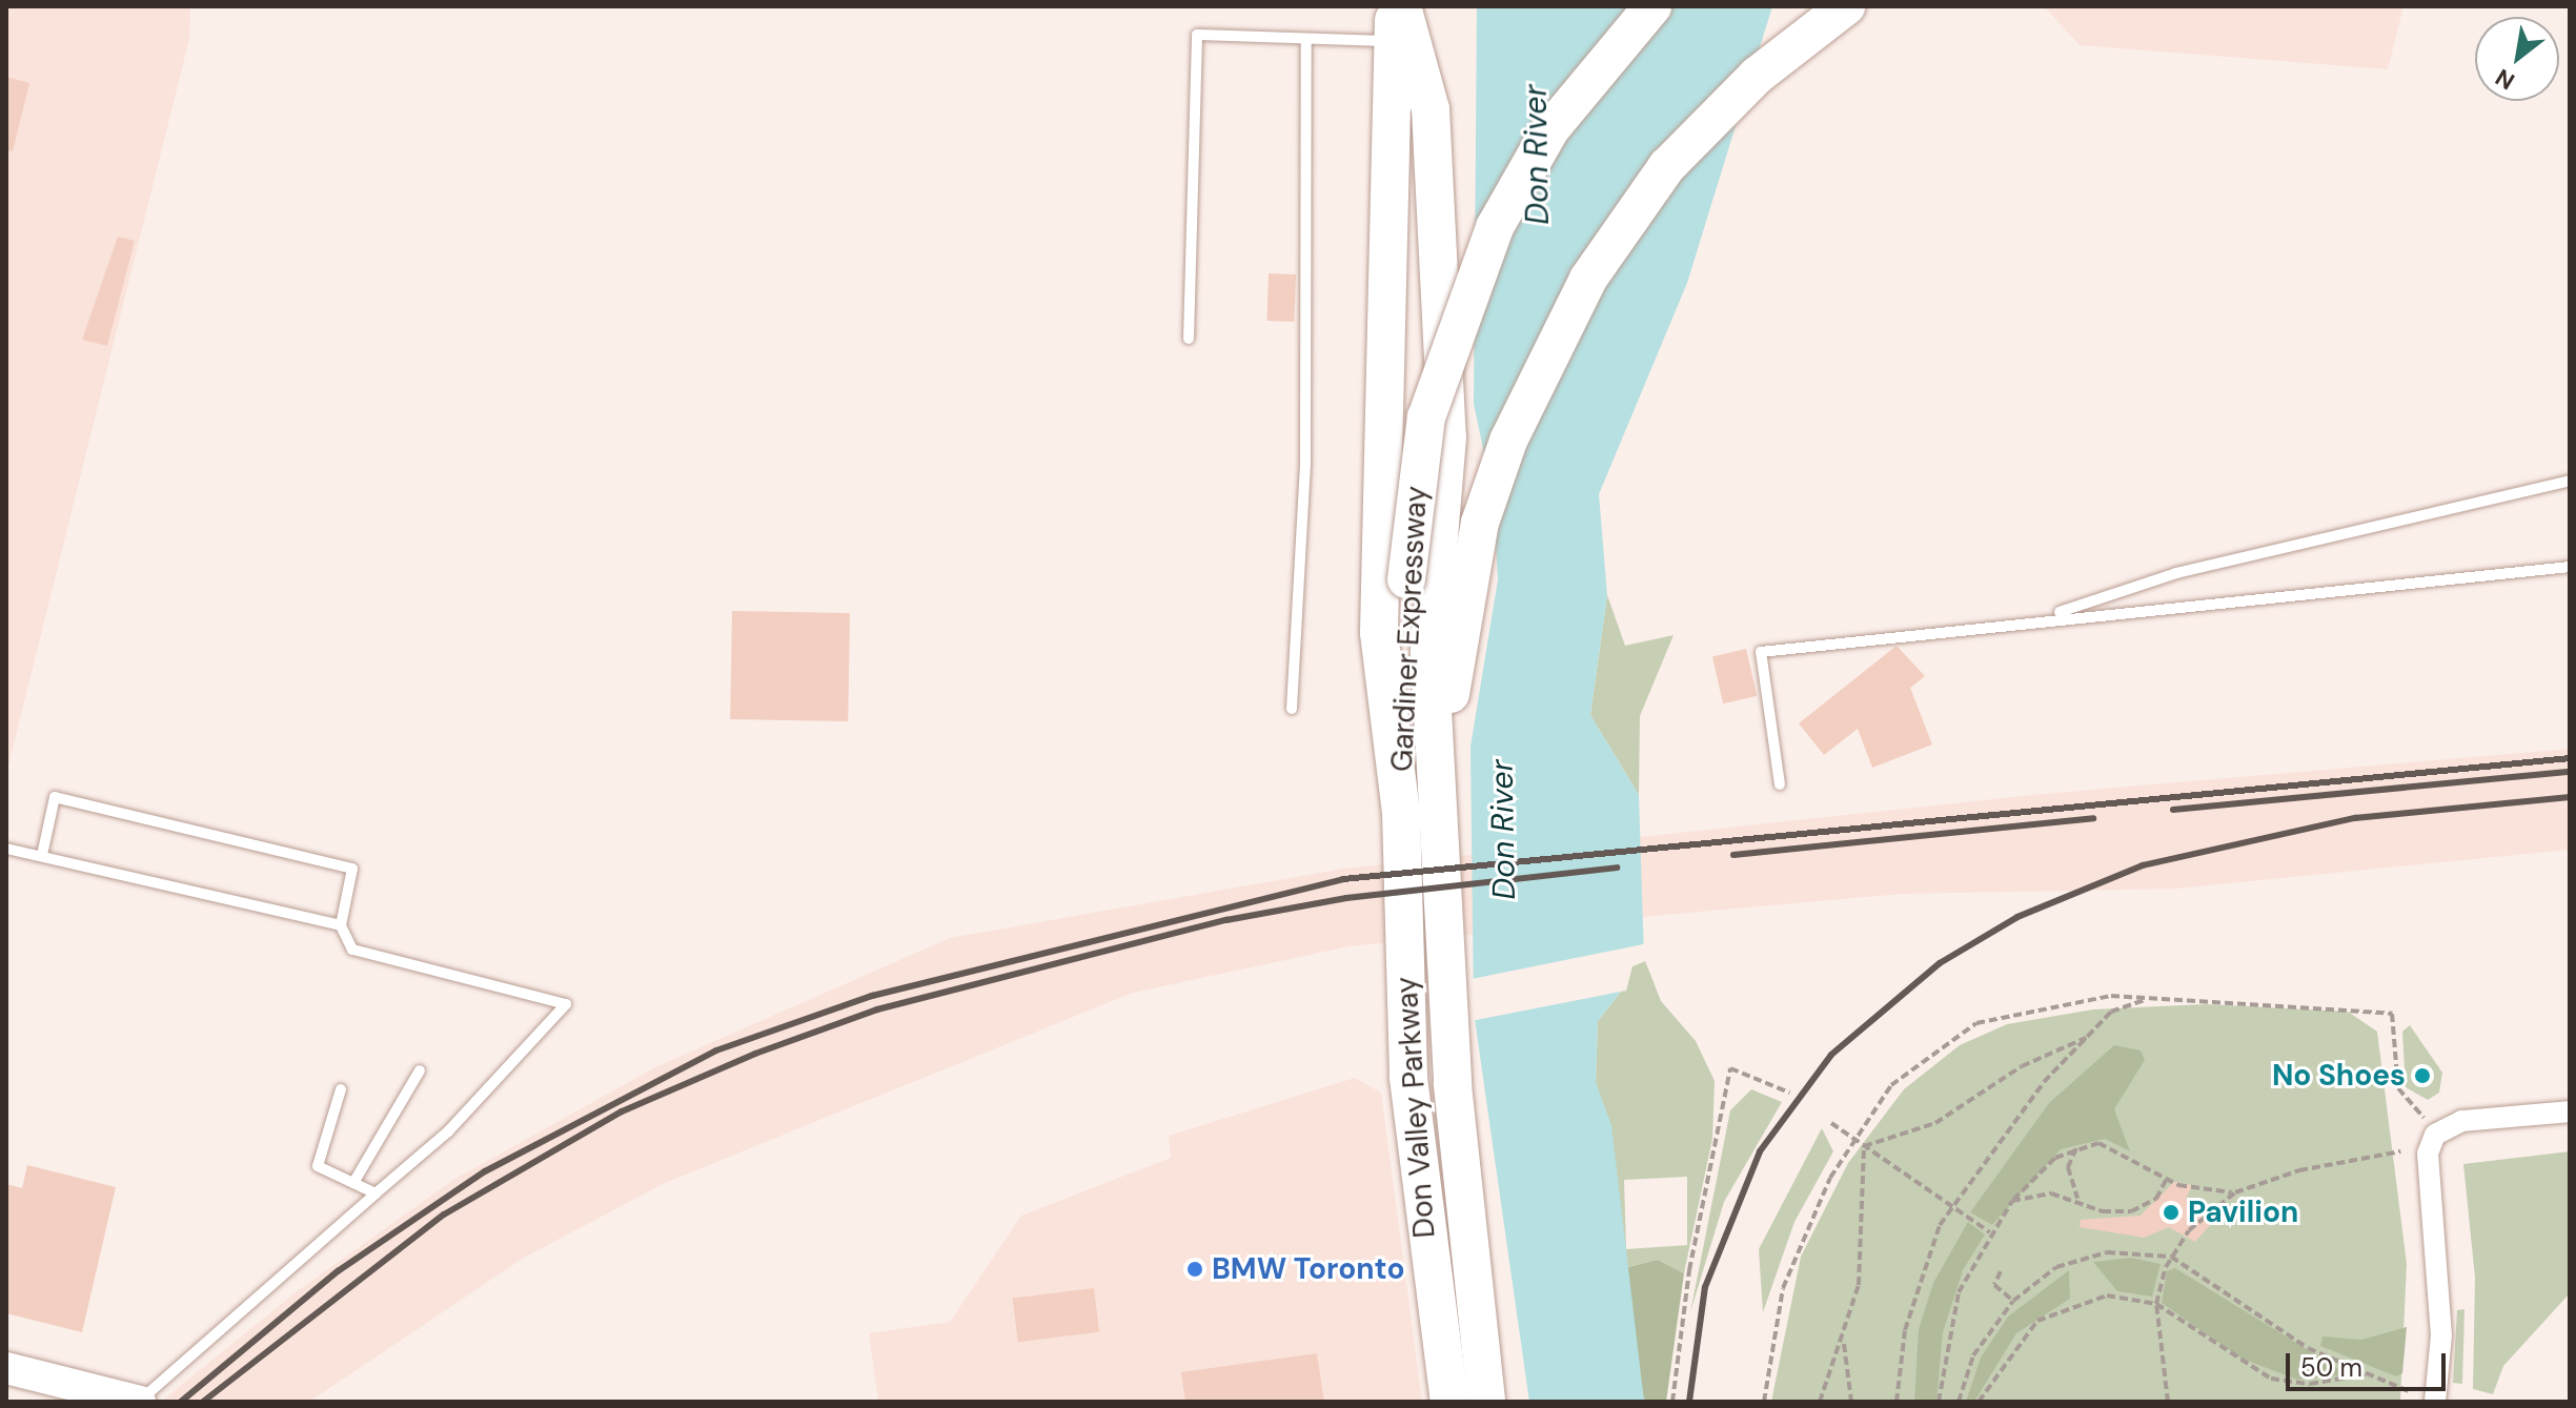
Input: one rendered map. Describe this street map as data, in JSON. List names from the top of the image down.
{
  "streets": {
    "highway": ["Gardiner Expressway", "Don Valley Parkway"]
  },
  "crossings": [
    ["Gardiner Expressway", "Don Valley Parkway"]
  ],
  "water": ["Don River"],
  "places": ["No Shoes", "Pavilion", "BMW Toronto"],
  "scale_bar": "50 m",
  "north": "bottom left"
}
